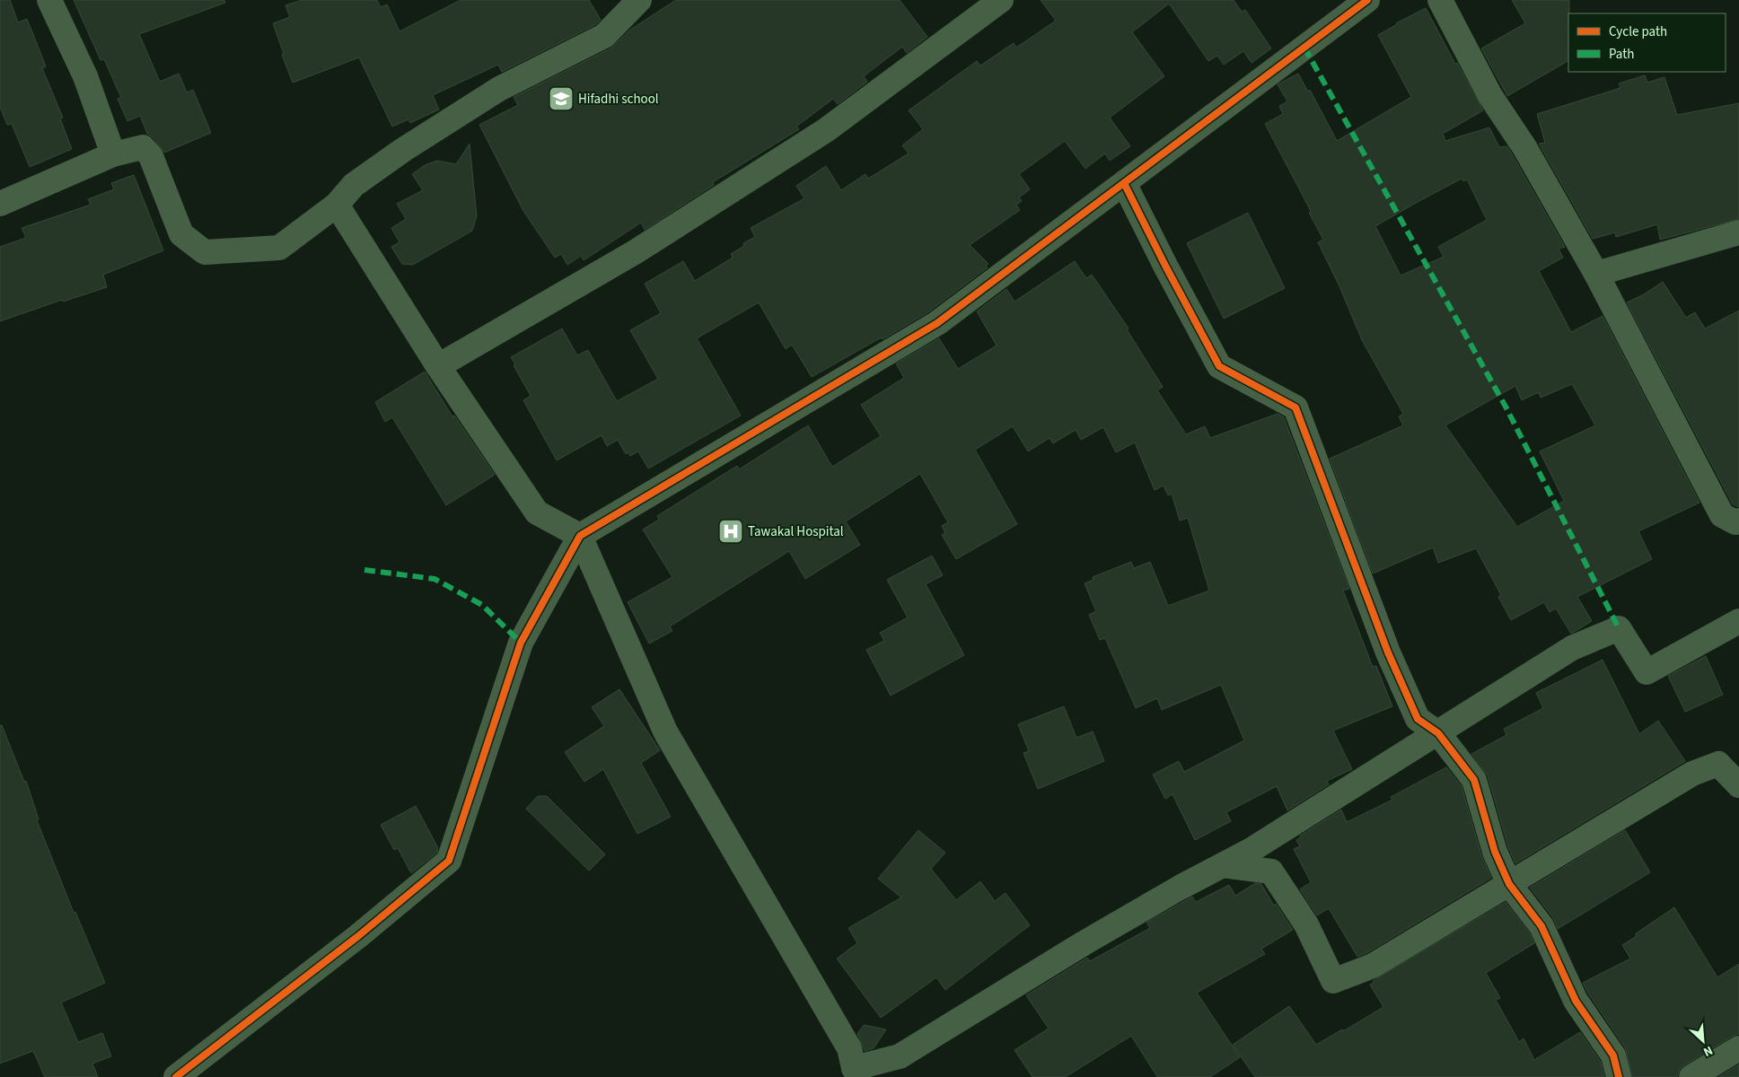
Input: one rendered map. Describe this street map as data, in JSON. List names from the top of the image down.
{
  "places": {
    "school or university": ["Hifadhi school"],
    "hospital": ["Tawakal Hospital"]
  },
  "legend": ["Cycle path", "Path"],
  "north": "bottom right"
}
